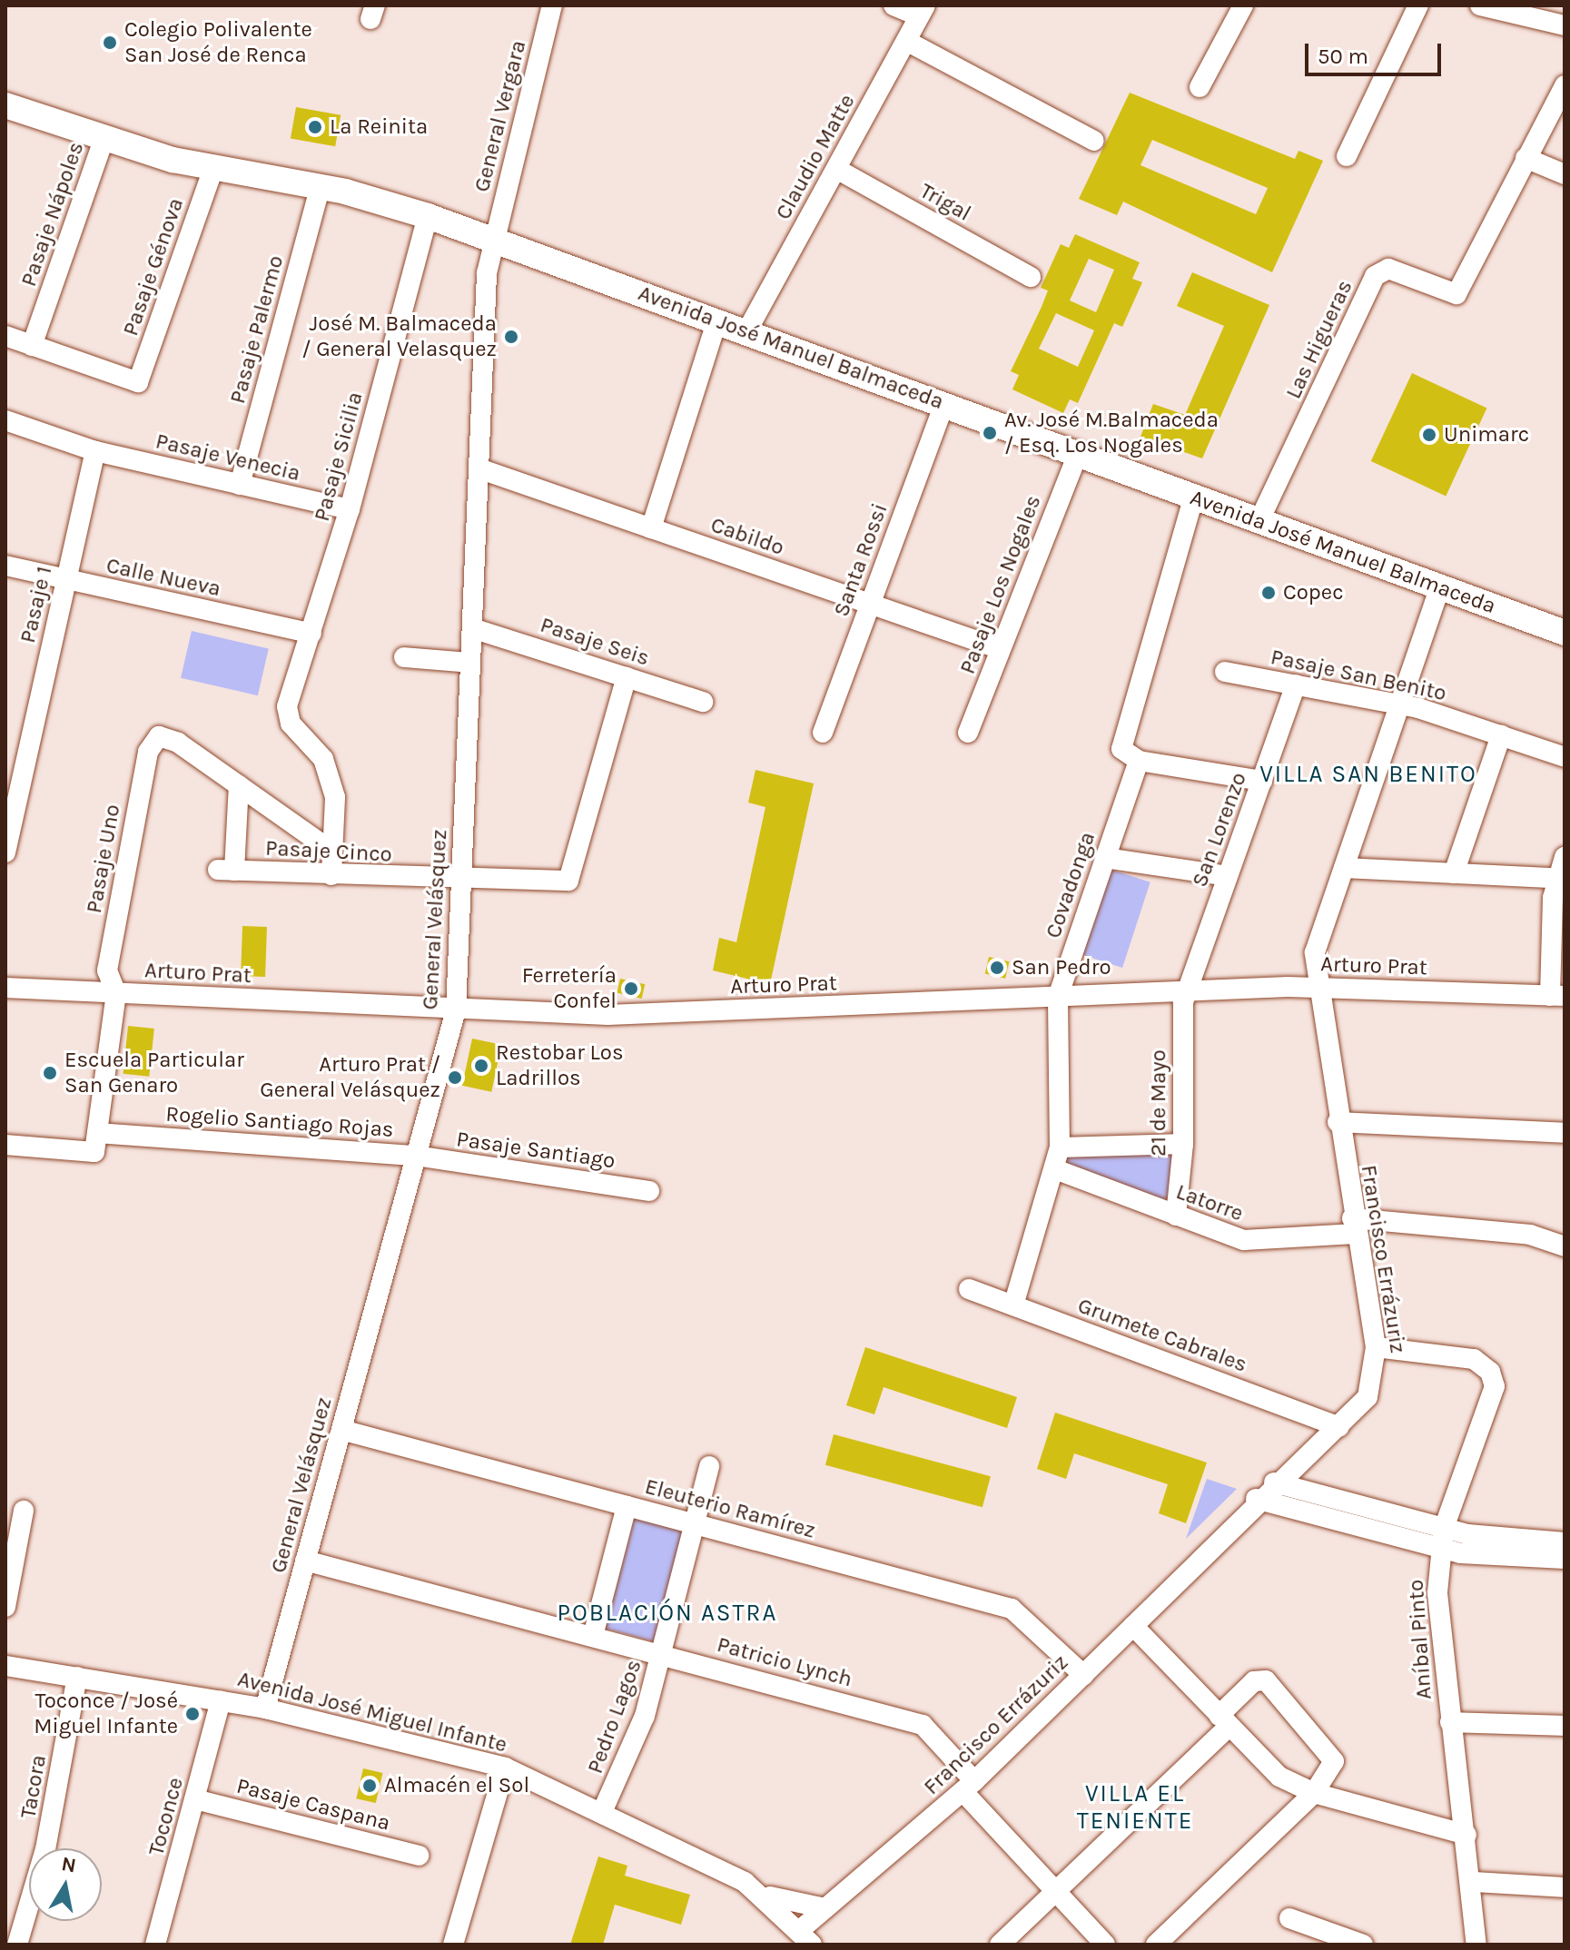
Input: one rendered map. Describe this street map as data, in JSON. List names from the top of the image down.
{
  "streets": {
    "main road": ["Avenida José Manuel Balmaceda"],
    "street": [
      "General Vergara",
      "Claudio Matte",
      "Trigal",
      "Pasaje Nápoles",
      "Pasaje Génova",
      "Pasaje Palermo",
      "Las Higueras",
      "Pasaje Sicilia",
      "Pasaje Venecia",
      "Cabildo",
      "Santa Rossi",
      "Calle Nueva",
      "Pasaje Los Nogales",
      "Pasaje 1",
      "Pasaje Seis",
      "Pasaje San Benito",
      "San Lorenzo",
      "Pasaje Cinco",
      "Pasaje Uno",
      "Covadonga",
      "General Velásquez",
      "Arturo Prat",
      "21 de Mayo",
      "Rogelio Santiago Rojas",
      "Pasaje Santiago",
      "Latorre",
      "Francisco Errázuriz",
      "Grumete Cabrales",
      "Eleuterio Ramírez",
      "Aníbal Pinto",
      "Patricio Lynch",
      "Avenida José Miguel Infante",
      "Pedro Lagos",
      "Tacora",
      "Pasaje Caspana",
      "Toconce"
    ]
  },
  "crossings": [
    ["General Vergara", "Avenida José Manuel Balmaceda"],
    ["General Vergara", "General Velásquez"],
    ["Claudio Matte", "Trigal"],
    ["Claudio Matte", "Avenida José Manuel Balmaceda"],
    ["Pasaje Nápoles", "Pasaje Génova"],
    ["Pasaje Nápoles", "Avenida José Manuel Balmaceda"],
    ["Pasaje Génova", "Avenida José Manuel Balmaceda"],
    ["Pasaje Palermo", "Avenida José Manuel Balmaceda"],
    ["Pasaje Palermo", "Pasaje Venecia"],
    ["Las Higueras", "Avenida José Manuel Balmaceda"],
    ["Avenida José Manuel Balmaceda", "Pasaje Sicilia"],
    ["Avenida José Manuel Balmaceda", "Santa Rossi"],
    ["Avenida José Manuel Balmaceda", "Pasaje Los Nogales"],
    ["Avenida José Manuel Balmaceda", "General Velásquez"],
    ["Avenida José Manuel Balmaceda", "Francisco Errázuriz"],
    ["Pasaje Sicilia", "Pasaje Venecia"],
    ["Pasaje Sicilia", "Calle Nueva"],
    ["Pasaje Venecia", "Pasaje 1"],
    ["Cabildo", "Santa Rossi"],
    ["Cabildo", "Pasaje Los Nogales"],
    ["Cabildo", "General Velásquez"],
    ["Calle Nueva", "Pasaje 1"],
    ["Pasaje Seis", "Pasaje Cinco"],
    ["Pasaje Seis", "General Velásquez"],
    ["Pasaje San Benito", "San Lorenzo"],
    ["Pasaje San Benito", "Francisco Errázuriz"],
    ["San Lorenzo", "Arturo Prat"],
    ["San Lorenzo", "21 de Mayo"],
    ["Pasaje Cinco", "Pasaje Uno"],
    ["Pasaje Cinco", "General Velásquez"],
    ["Pasaje Uno", "Arturo Prat"],
    ["Pasaje Uno", "Rogelio Santiago Rojas"],
    ["Covadonga", "Arturo Prat"],
    ["Covadonga", "Latorre"],
    ["Covadonga", "Grumete Cabrales"],
    ["General Velásquez", "Arturo Prat"],
    ["General Velásquez", "Rogelio Santiago Rojas"],
    ["General Velásquez", "Pasaje Santiago"],
    ["General Velásquez", "Eleuterio Ramírez"],
    ["General Velásquez", "Patricio Lynch"],
    ["General Velásquez", "Avenida José Miguel Infante"],
    ["Arturo Prat", "21 de Mayo"],
    ["Arturo Prat", "Francisco Errázuriz"],
    ["21 de Mayo", "Latorre"],
    ["Rogelio Santiago Rojas", "Pasaje Santiago"],
    ["Latorre", "Francisco Errázuriz"],
    ["Francisco Errázuriz", "Grumete Cabrales"],
    ["Francisco Errázuriz", "Eleuterio Ramírez"],
    ["Francisco Errázuriz", "Aníbal Pinto"],
    ["Francisco Errázuriz", "Patricio Lynch"],
    ["Francisco Errázuriz", "Avenida José Miguel Infante"],
    ["Eleuterio Ramírez", "Pedro Lagos"],
    ["Patricio Lynch", "Pedro Lagos"],
    ["Avenida José Miguel Infante", "Pedro Lagos"],
    ["Avenida José Miguel Infante", "Tacora"],
    ["Avenida José Miguel Infante", "Toconce"],
    ["Pasaje Caspana", "Toconce"]
  ],
  "districts": ["VILLA SAN BENITO", "POBLACIÓN ASTRA", "VILLA EL TENIENTE"],
  "places": [
    "Colegio Polivalente San José de Renca",
    "La Reinita",
    "José M. Balmaceda / General Velasquez",
    "Av. José M.Balmaceda / Esq. Los Nogales",
    "Unimarc",
    "Copec",
    "San Pedro",
    "Ferretería Confel",
    "Restobar Los Ladrillos",
    "Escuela Particular San Genaro",
    "Arturo Prat / General Velásquez",
    "Toconce / José Miguel Infante",
    "Almacén el Sol"
  ],
  "scale_bar": "50 m",
  "north": "top"
}
